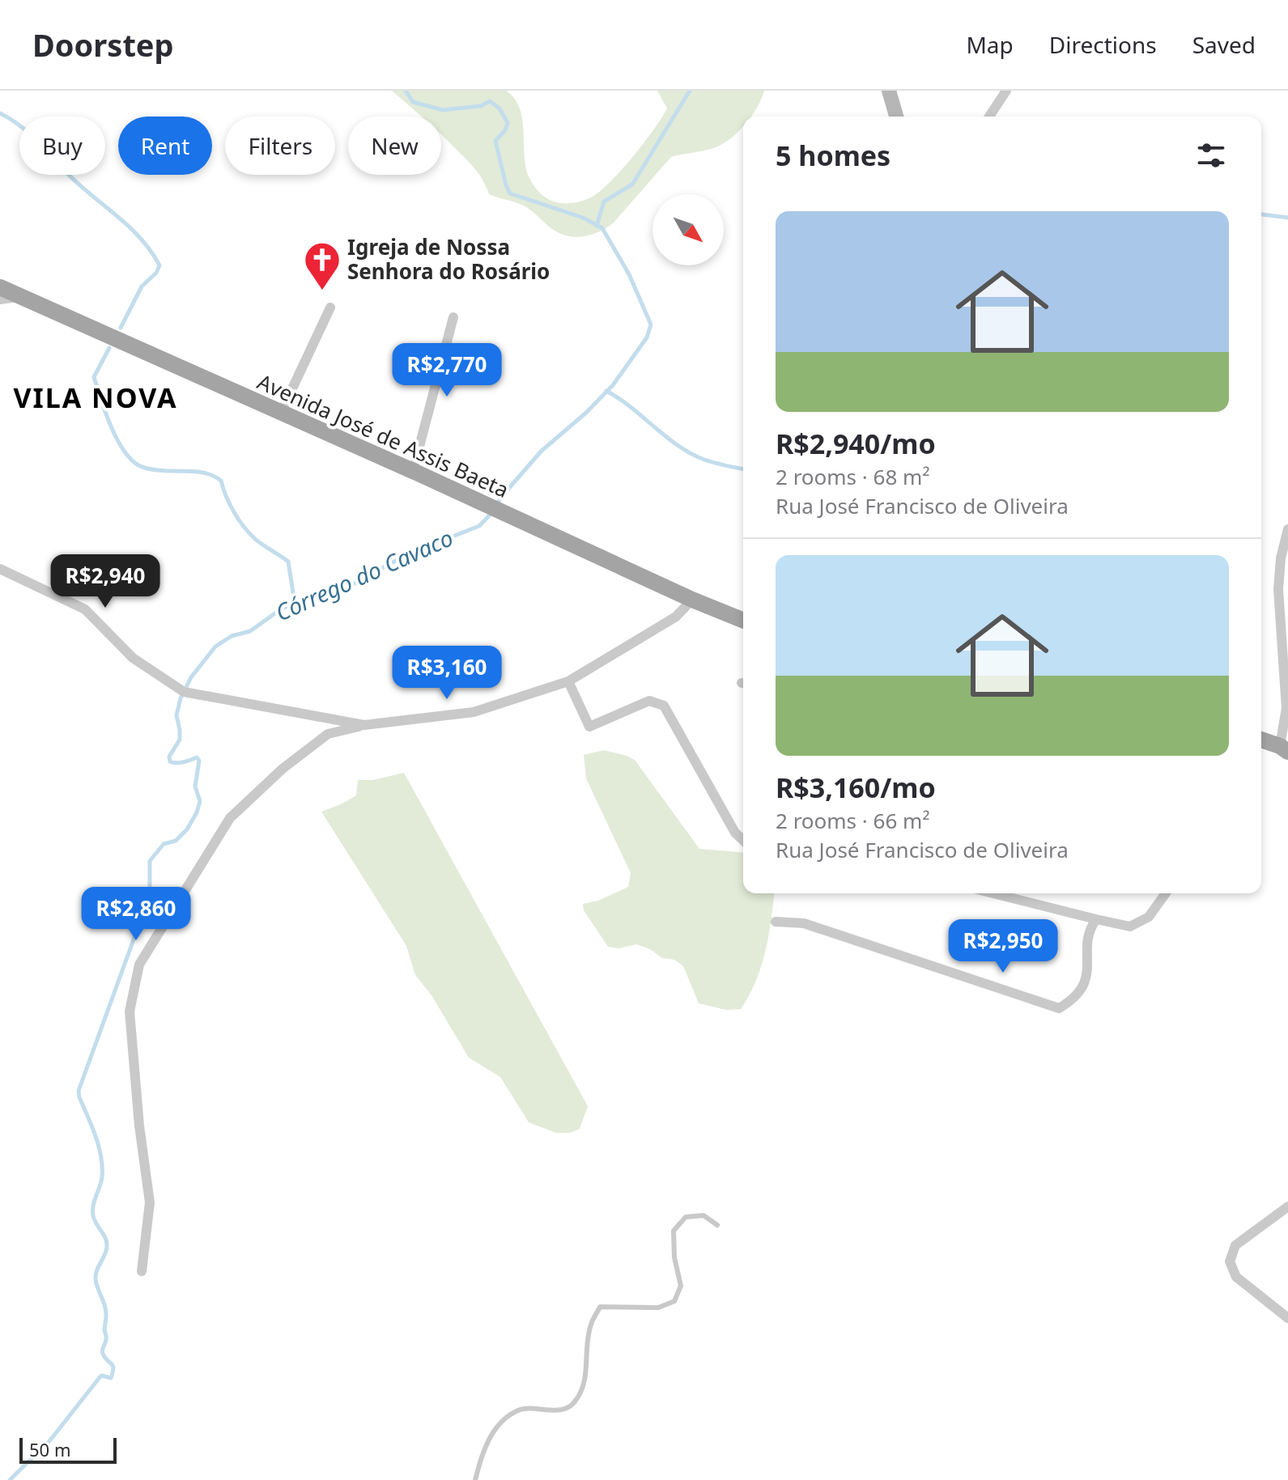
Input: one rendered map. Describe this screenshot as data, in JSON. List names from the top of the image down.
{
  "streets": {
    "main road": ["Avenida José de Assis Baeta"]
  },
  "districts": ["VILA NOVA"],
  "water": ["Córrego do Cavaco"],
  "places": {
    "church": ["Igreja de Nossa Senhora do Rosário"]
  },
  "scale_bar": "50 m",
  "north": "bottom right",
  "page": {
    "header": "Doorstep",
    "nav": ["Map", "Directions", "Saved"],
    "chip": [
      "Buy",
      "Rent",
      "Filters",
      "New"
    ],
    "heading": "5 homes",
    "list": [
      {
        "name": "R$2,940/mo",
        "note": "2 rooms · 68 m² · Rua José Francisco de Oliveira"
      },
      {
        "name": "R$3,160/mo",
        "note": "2 rooms · 66 m² · Rua José Francisco de Oliveira"
      }
    ],
    "price": [
      "R$2,770",
      "R$2,940",
      "R$3,160",
      "R$2,860",
      "R$2,950"
    ],
    "scale": "50 m"
  }
}
